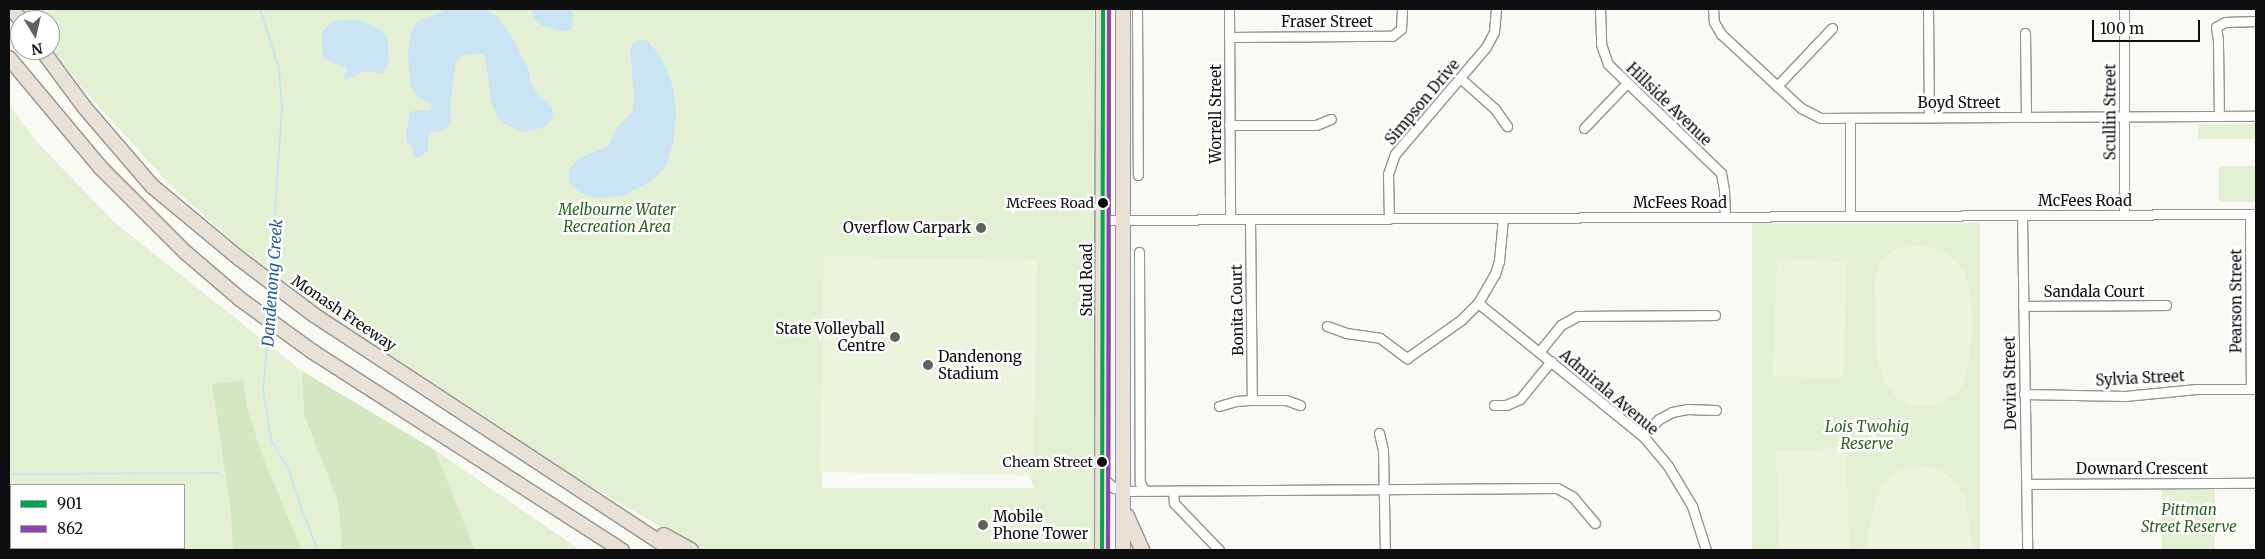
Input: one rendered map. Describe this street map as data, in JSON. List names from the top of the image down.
{
  "streets": {
    "highway": ["Stud Road", "Monash Freeway"],
    "street": [
      "Fraser Street",
      "Simpson Drive",
      "Boyd Street",
      "Hillside Avenue",
      "Scullin Street",
      "Worrell Street",
      "McFees Road",
      "Sandala Court",
      "Pearson Street",
      "Bonita Court",
      "Sylvia Street",
      "Devira Street",
      "Admirala Avenue",
      "Downard Crescent"
    ]
  },
  "crossings": [
    ["Fraser Street", "Worrell Street"],
    ["Simpson Drive", "McFees Road"],
    ["Boyd Street", "Scullin Street"],
    ["Hillside Avenue", "McFees Road"],
    ["Scullin Street", "McFees Road"],
    ["Worrell Street", "McFees Road"],
    ["McFees Road", "Stud Road"],
    ["McFees Road", "Pearson Street"],
    ["McFees Road", "Bonita Court"],
    ["McFees Road", "Devira Street"],
    ["Sandala Court", "Devira Street"],
    ["Pearson Street", "Sylvia Street"],
    ["Sylvia Street", "Devira Street"],
    ["Devira Street", "Downard Crescent"]
  ],
  "water": ["Dandenong Creek"],
  "parks": ["Melbourne Water Recreation Area", "Lois Twohig Reserve", "Pittman Street Reserve"],
  "places": [
    "McFees Road",
    "Overflow Carpark",
    "State Volleyball Centre",
    "Dandenong Stadium",
    "Cheam Street",
    "Mobile Phone Tower"
  ],
  "lines": ["transit line 901", "transit line 862"],
  "legend": ["901", "862"],
  "scale_bar": "100 m",
  "north": "bottom"
}
